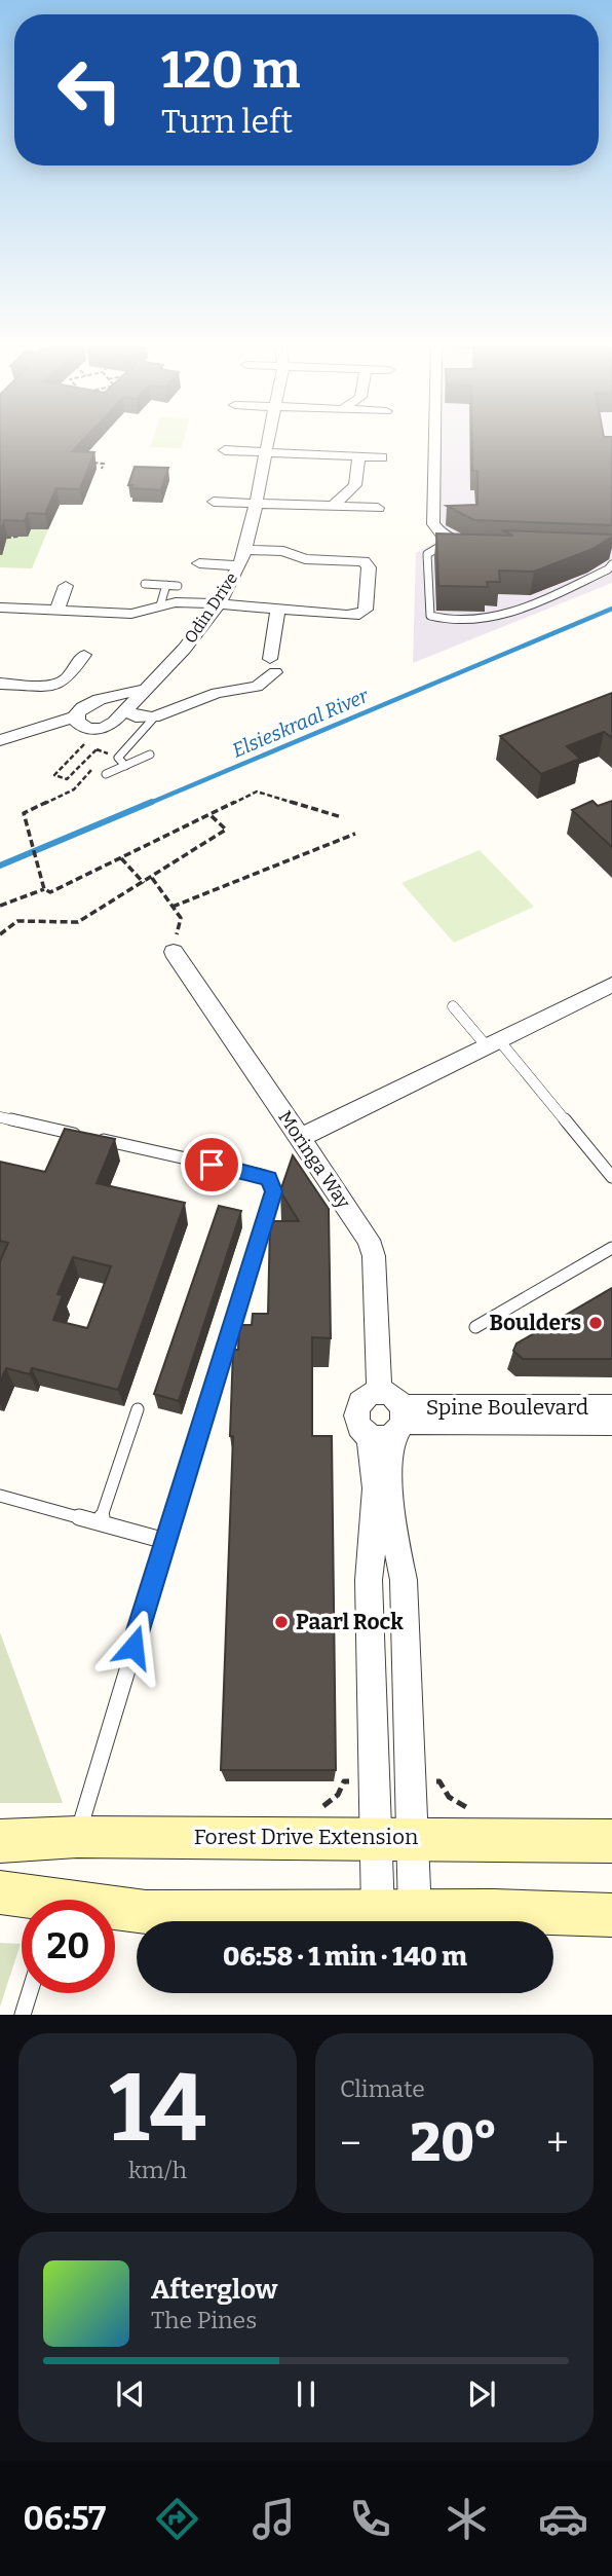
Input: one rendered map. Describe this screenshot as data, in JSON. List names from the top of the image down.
{
  "streets": {
    "street": [
      "Odin Drive",
      "Moringa Way",
      "Spine Boulevard",
      "Forest Drive Extension"
    ]
  },
  "water": ["Elsieskraal River"],
  "places": ["Boulders", "Paarl Rock"],
  "page": {
    "turn": ["120 m", "Turn left"],
    "limit": "20",
    "trip": "06:58 · 1 min · 140 m",
    "tile": [
      ["14", "km/h"],
      "Climate"
    ],
    "heat": ["−", "20°", "+"],
    "song": ["Afterglow", "The Pines"],
    "tabs": "06:57"
  }
}
